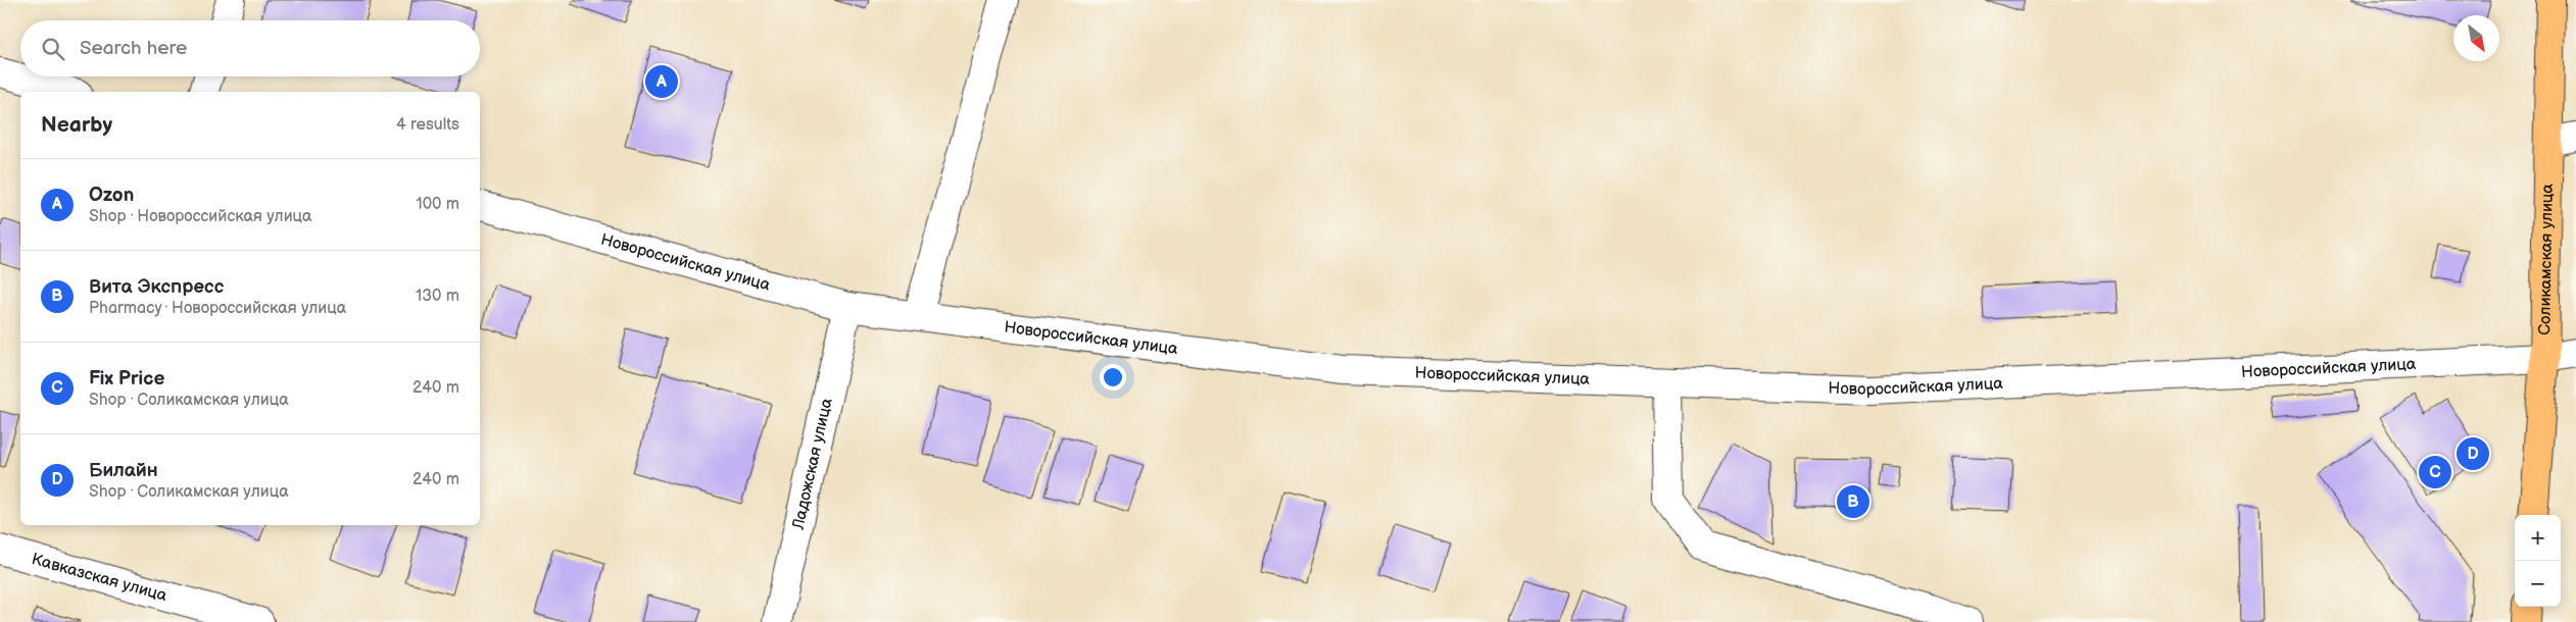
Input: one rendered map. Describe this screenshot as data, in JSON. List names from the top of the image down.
{
  "streets": {
    "main road": ["Соликамская улица"],
    "street": ["Новороссийская улица", "Ладожская улица", "Кавказская улица"]
  },
  "crossings": [
    ["Соликамская улица", "Новороссийская улица"],
    ["Новороссийская улица", "Ладожская улица"]
  ],
  "north": "bottom right",
  "page": {
    "search": "Search here",
    "pins": [
      "A",
      "D",
      "C",
      "B"
    ],
    "heading": ["Nearby", "4 results"],
    "list": [
      {
        "mark": "A",
        "name": "Ozon",
        "note": "Shop · Новороссийская улица",
        "value": "100 m"
      },
      {
        "mark": "B",
        "name": "Вита Экспресс",
        "note": "Pharmacy · Новороссийская улица",
        "value": "130 m"
      },
      {
        "mark": "C",
        "name": "Fix Price",
        "note": "Shop · Соликамская улица",
        "value": "240 m"
      },
      {
        "mark": "D",
        "name": "Билайн",
        "note": "Shop · Соликамская улица",
        "value": "240 m"
      }
    ],
    "map_buttons": ["+", "−"]
  }
}
